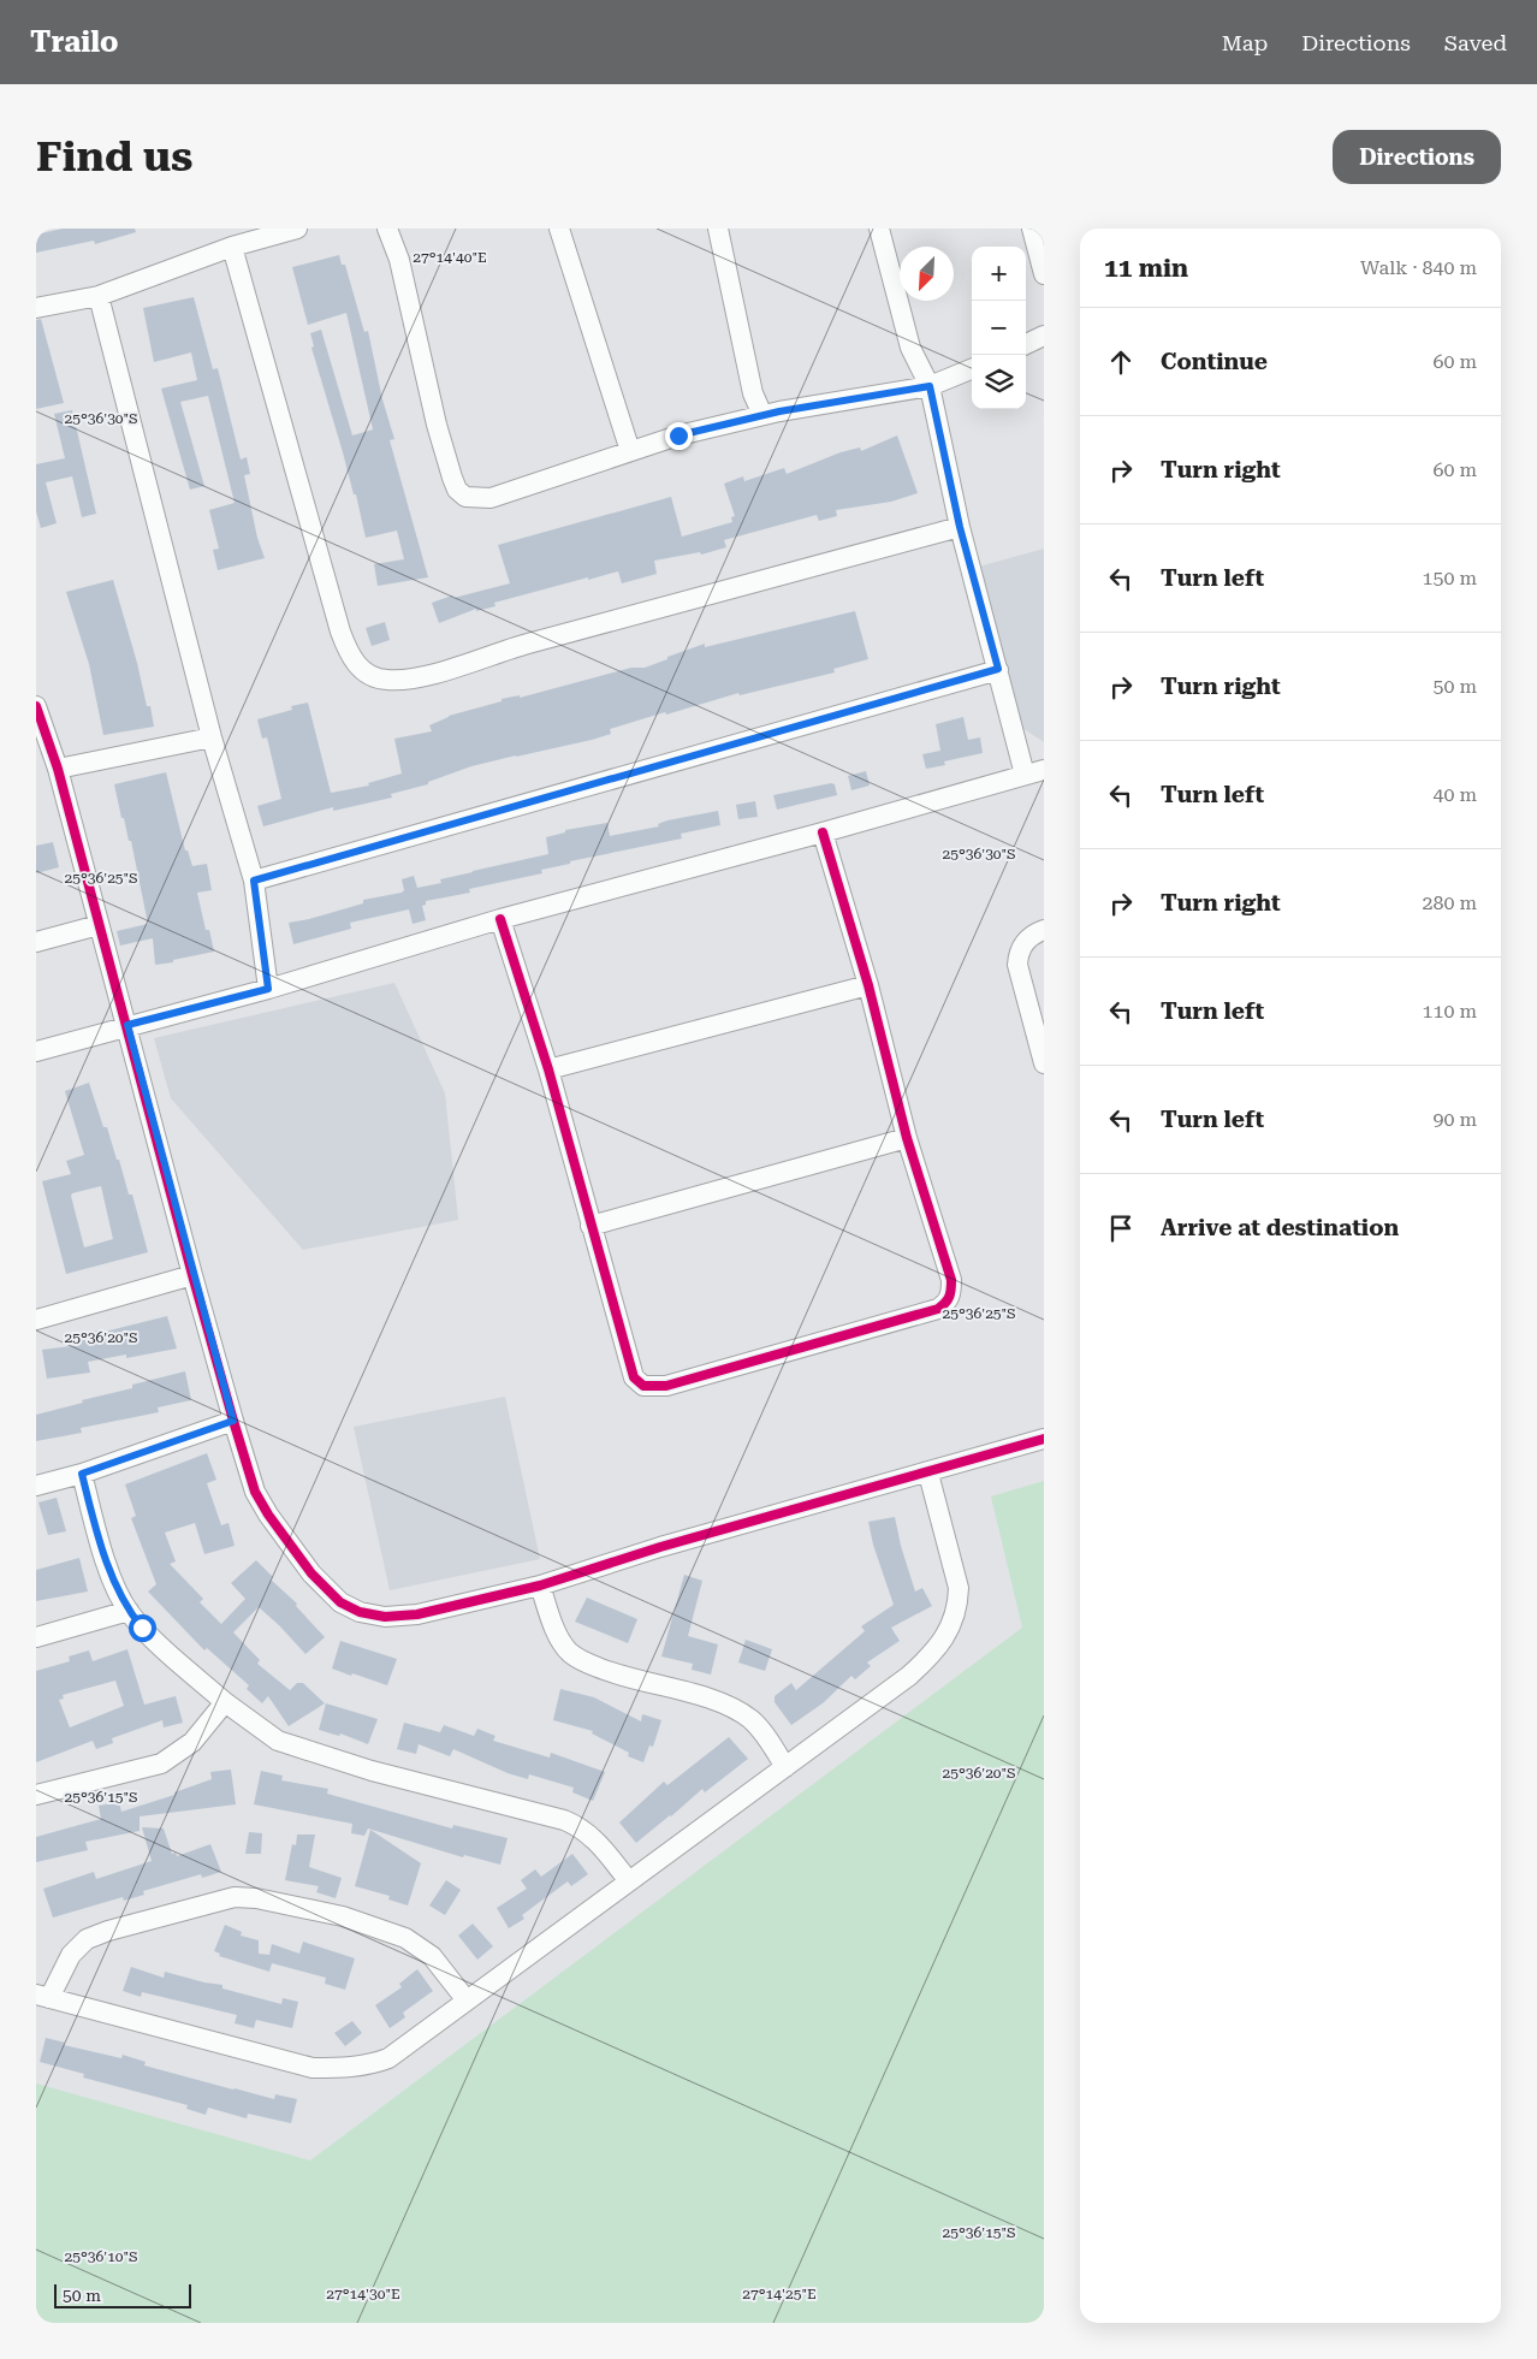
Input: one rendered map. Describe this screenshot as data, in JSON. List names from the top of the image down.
{
  "scale_bar": "50 m",
  "north": "bottom left",
  "page": {
    "header": "Trailo",
    "nav": ["Map", "Directions", "Saved"],
    "buttons": "Directions",
    "title": "Find us",
    "heading": ["11 min", "Walk · 840 m"],
    "map_buttons": ["+", "−"],
    "list": [
      ["Continue", "60 m"],
      ["Turn right", "60 m"],
      ["Turn left", "150 m"],
      ["Turn right", "50 m"],
      ["Turn left", "40 m"],
      ["Turn right", "280 m"],
      ["Turn left", "110 m"],
      ["Turn left", "90 m"],
      "Arrive at destination"
    ],
    "scale": "50 m"
  },
  "coordinates": [
    "27°14'40\"E",
    "25°36'30\"S",
    "25°36'25\"S",
    "25°36'20\"S",
    "25°36'15\"S",
    "25°36'10\"S",
    "27°14'30\"E",
    "27°14'25\"E"
  ]
}
